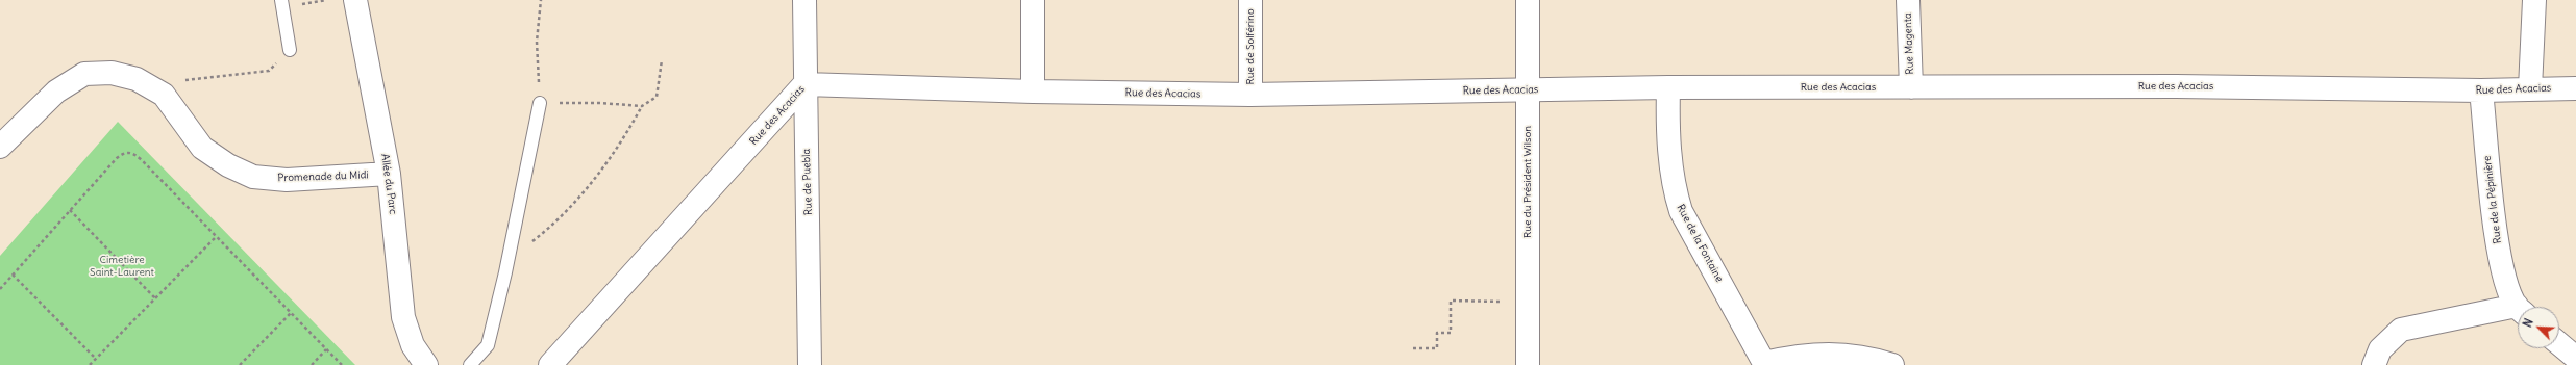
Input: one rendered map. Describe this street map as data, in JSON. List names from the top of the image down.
{
  "streets": {
    "street": [
      "Rue Magenta",
      "Rue de Solférino",
      "Rue des Acacias",
      "Promenade du Midi",
      "Rue de Puebla",
      "Rue du Président Wilson",
      "Allée du Parc",
      "Rue de la Pépinière",
      "Rue de la Fontaine"
    ]
  },
  "crossings": [
    ["Rue Magenta", "Rue des Acacias"],
    ["Rue de Solférino", "Rue des Acacias"],
    ["Rue des Acacias", "Rue de Puebla"],
    ["Rue des Acacias", "Rue du Président Wilson"],
    ["Rue des Acacias", "Rue de la Pépinière"],
    ["Rue des Acacias", "Rue de la Fontaine"],
    ["Promenade du Midi", "Allée du Parc"]
  ],
  "parks": ["Cimetière Saint-Laurent"],
  "north": "top left"
}
